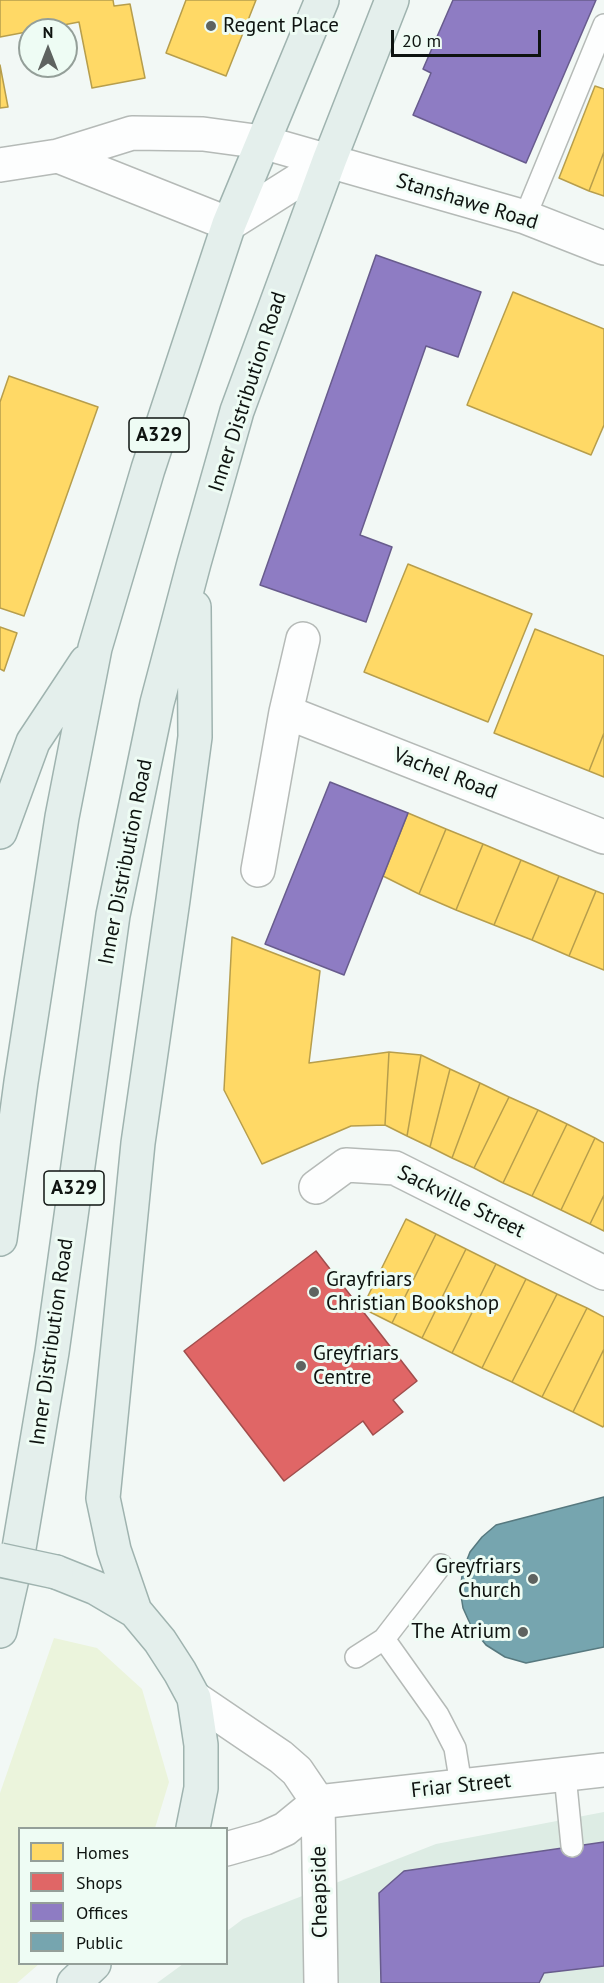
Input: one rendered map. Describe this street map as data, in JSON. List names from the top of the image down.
{
  "streets": {
    "main road": ["Inner Distribution Road", "A329"],
    "street": [
      "Stanshawe Road",
      "Vachel Road",
      "Sackville Street",
      "Friar Street",
      "Cheapside"
    ]
  },
  "crossings": [
    ["Stanshawe Road", "Inner Distribution Road"],
    ["Stanshawe Road", "A329"],
    ["Friar Street", "Cheapside"]
  ],
  "places": [
    "Regent Place",
    "Grayfriars Christian Bookshop",
    "Greyfriars Centre",
    "Greyfriars Church",
    "The Atrium"
  ],
  "legend": [
    "Homes",
    "Shops",
    "Offices",
    "Public"
  ],
  "scale_bar": "20 m",
  "north": "top"
}
